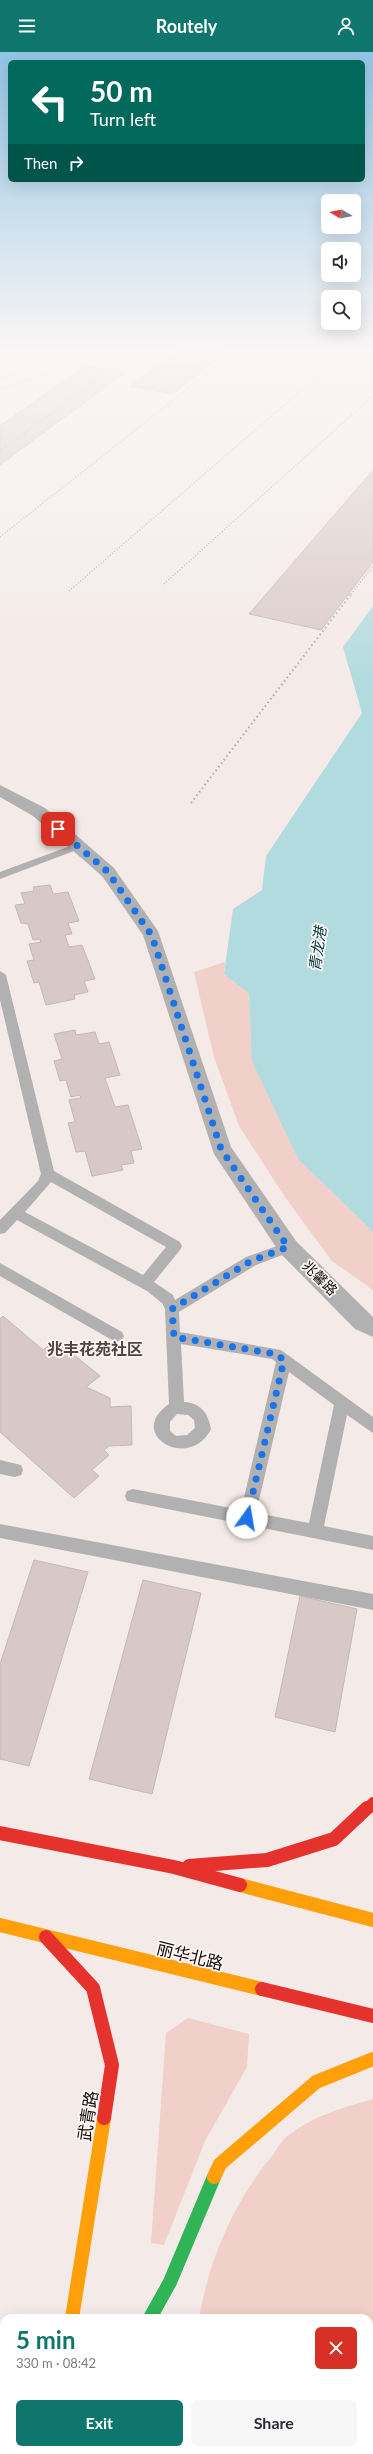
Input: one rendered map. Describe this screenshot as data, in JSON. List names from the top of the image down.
{
  "streets": {
    "main road": ["丽华北路", "武青路"],
    "street": ["兆馨路"]
  },
  "crossings": [
    ["丽华北路", "武青路"]
  ],
  "districts": ["兆丰花苑社区"],
  "water": ["青龙港"],
  "north": "left",
  "page": {
    "header": "Routely",
    "turn": ["50 m", "Turn left"],
    "then": "Then",
    "heading": ["5 min", "330 m · 08:42"],
    "buttons": ["Exit", "Share"]
  }
}
